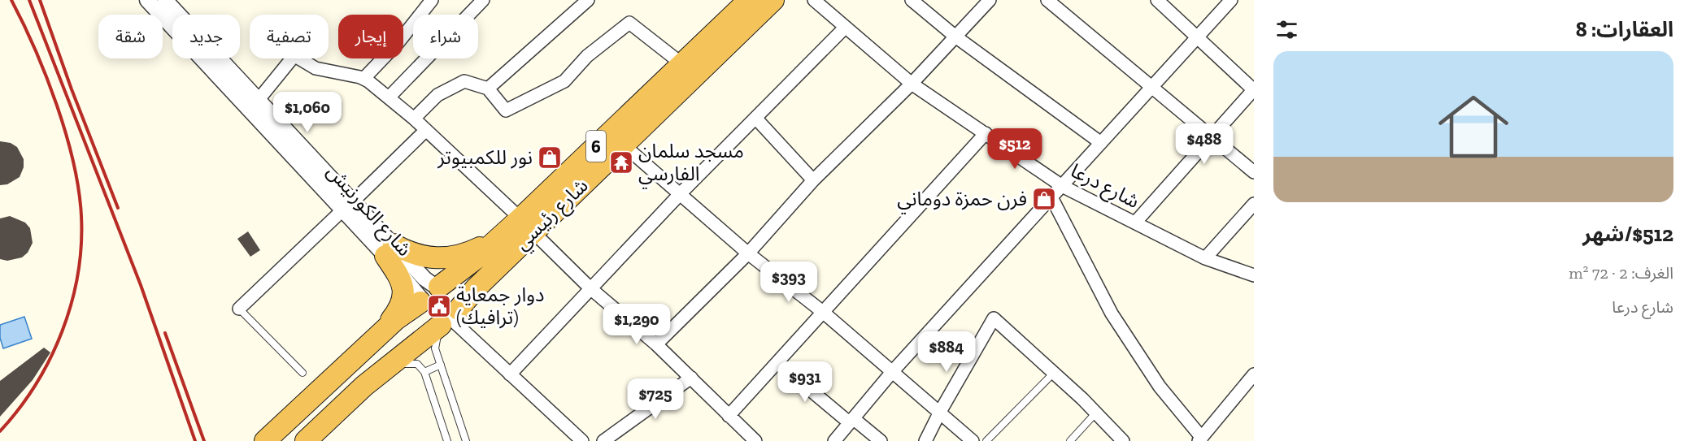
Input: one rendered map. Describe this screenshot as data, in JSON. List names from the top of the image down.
{
  "streets": {
    "highway": ["6", "شارع رئيسي"],
    "street": ["شارع درعا", "شارع الكورنيش"]
  },
  "crossings": [
    ["شارع الكورنيش", "شارع رئيسي"]
  ],
  "places": {
    "shop": ["نور للكمبيوتر", "فرن حمزة دوماني"],
    "temple": ["مسجد سلمان الفارسي"],
    "public building": ["دوار جمعاية (ترافيك)"]
  },
  "page": {
    "heading": "العقارات: 8",
    "chip": [
      "شراء",
      "إيجار",
      "تصفية",
      "جديد",
      "شقة"
    ],
    "list": [
      {
        "name": "$512/شهر",
        "note": "الغرف: 2 · 72 m² · شارع درعا"
      }
    ],
    "price": [
      "$1,060",
      "$488",
      "$512",
      "$393",
      "$1,290",
      "$884",
      "$931",
      "$725"
    ]
  }
}
